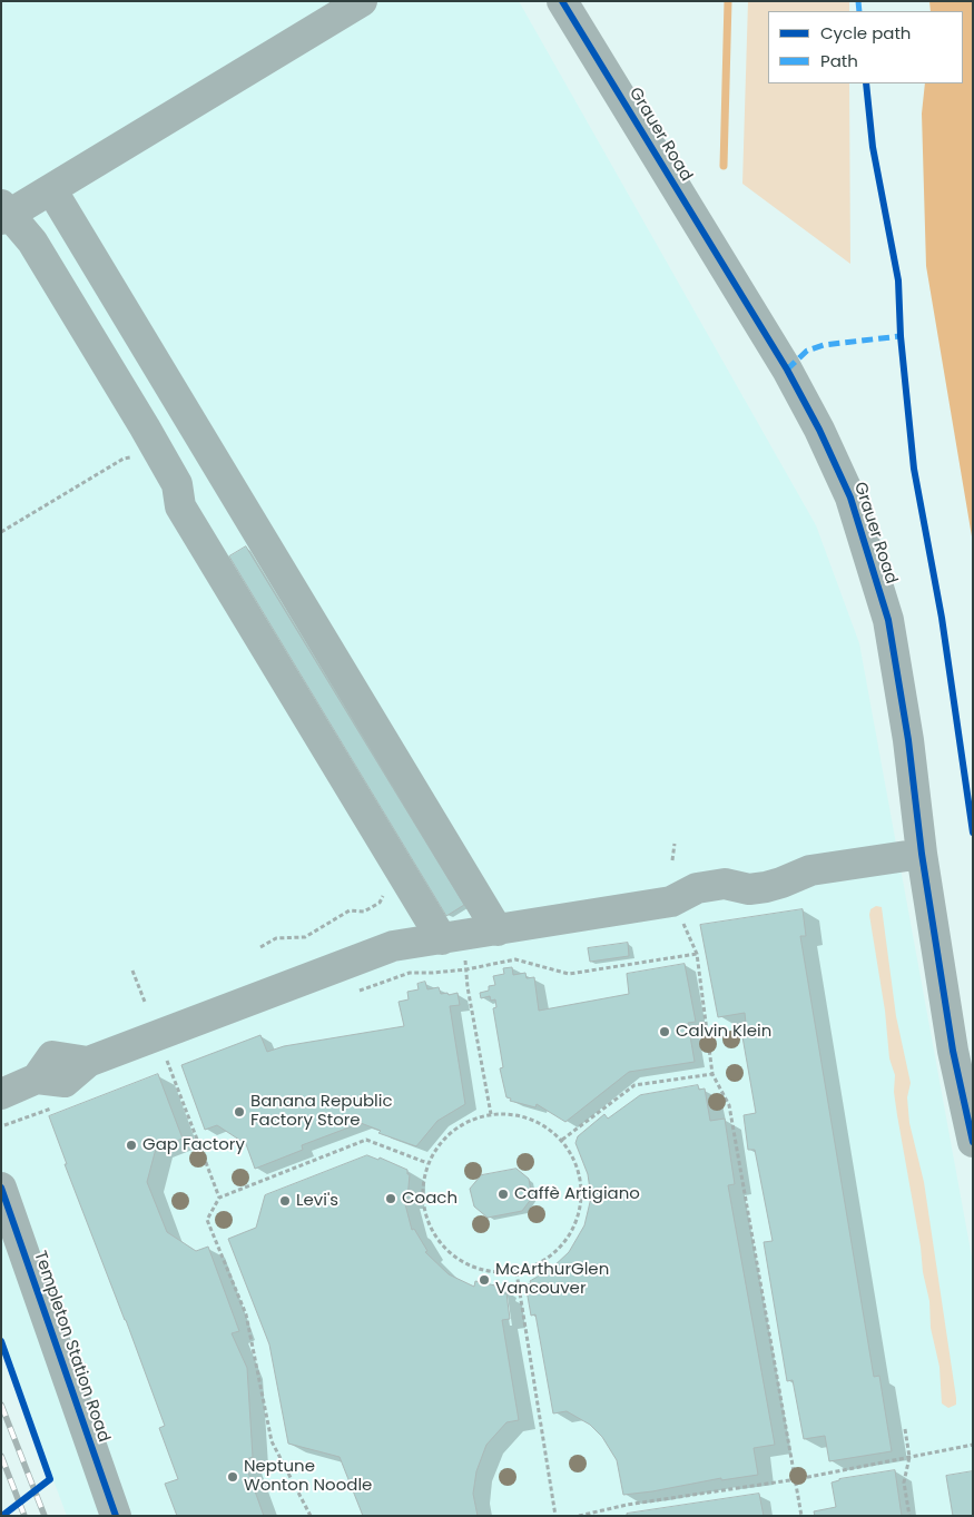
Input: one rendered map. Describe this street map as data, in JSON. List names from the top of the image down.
{
  "streets": {
    "street": ["Grauer Road", "Templeton Station Road"]
  },
  "places": [
    "Calvin Klein",
    "Banana Republic Factory Store",
    "Gap Factory",
    "Caffè Artigiano",
    "Coach",
    "Levi's",
    "McArthurGlen Vancouver",
    "Neptune Wonton Noodle"
  ],
  "legend": ["Cycle path", "Path"]
}
